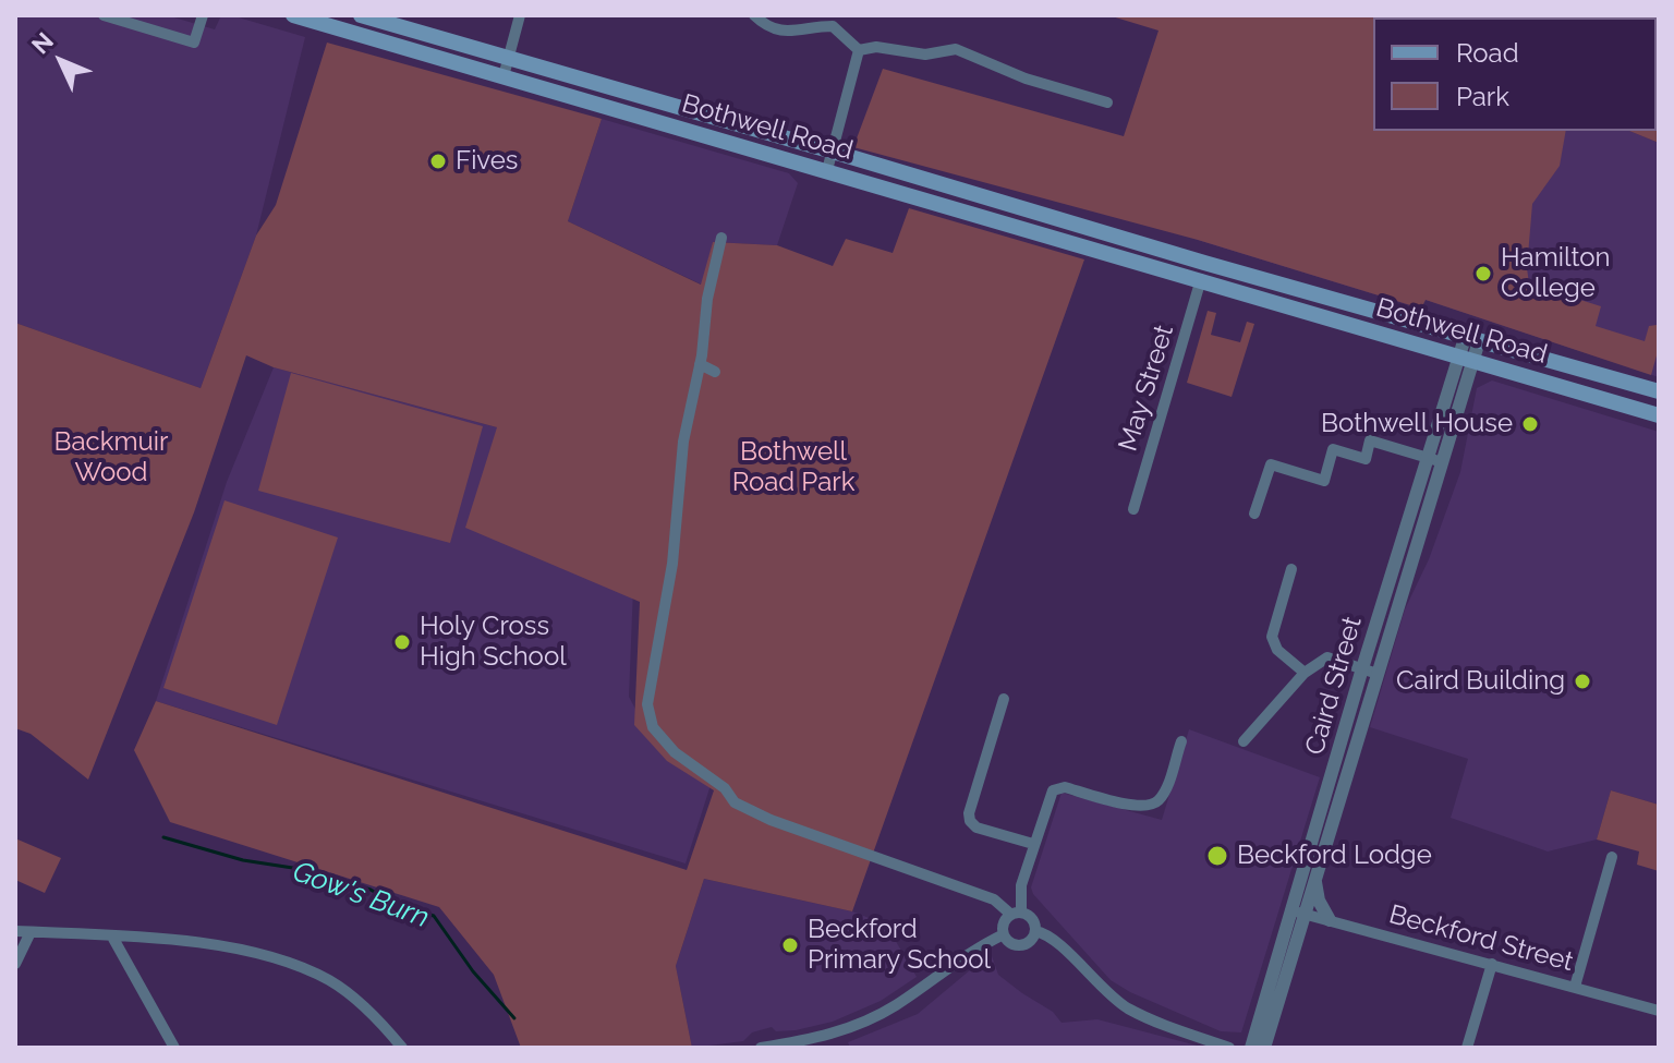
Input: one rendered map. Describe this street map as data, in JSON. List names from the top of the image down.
{
  "streets": {
    "main road": ["Bothwell Road"],
    "street": ["May Street", "Caird Street", "Beckford Street"]
  },
  "crossings": [
    ["Bothwell Road", "May Street"],
    ["Bothwell Road", "Caird Street"],
    ["Caird Street", "Beckford Street"]
  ],
  "water": ["Gow's Burn"],
  "parks": ["Backmuir Wood", "Bothwell Road Park"],
  "places": [
    "Fives",
    "Hamilton College",
    "Bothwell House",
    "Holy Cross High School",
    "Caird Building",
    "Beckford Lodge",
    "Beckford Primary School"
  ],
  "legend": ["Road", "Park"],
  "north": "top left"
}
